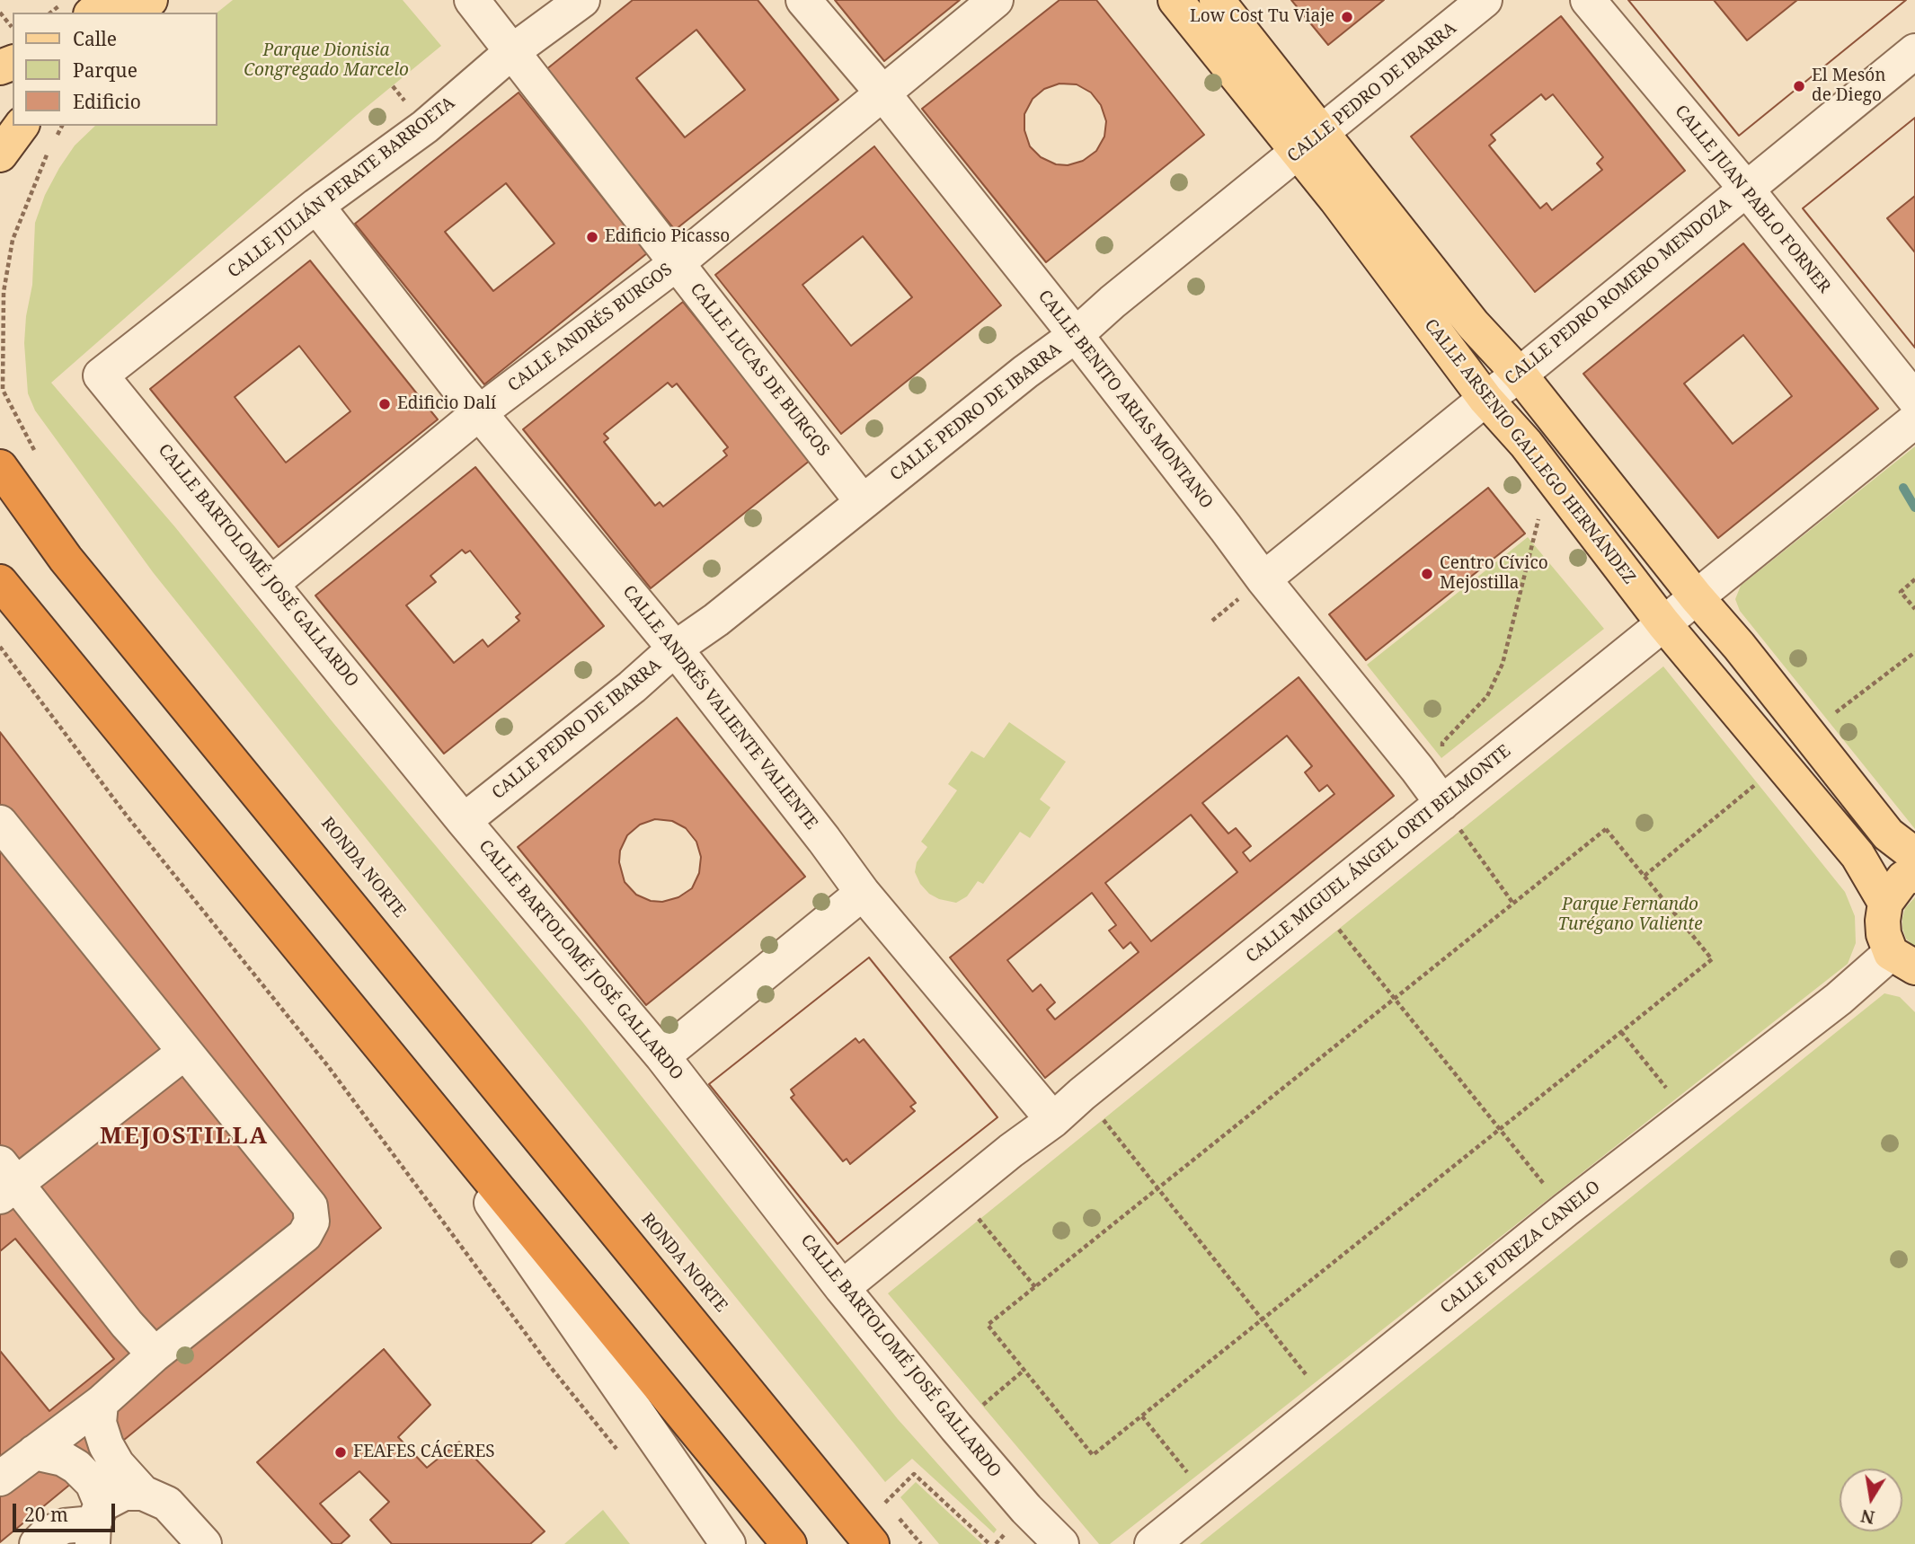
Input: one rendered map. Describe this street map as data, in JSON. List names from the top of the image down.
{
  "streets": {
    "highway": ["RONDA NORTE"],
    "main road": ["CALLE ARSENIO GALLEGO HERNÁNDEZ"],
    "street": [
      "CALLE PEDRO DE IBARRA",
      "CALLE JULIÁN PERATE BARROETA",
      "CALLE JUAN PABLO FORNER",
      "CALLE PEDRO ROMERO MENDOZA",
      "CALLE ANDRÉS BURGOS",
      "CALLE LUCAS DE BURGOS",
      "CALLE BENITO ARIAS MONTANO",
      "CALLE BARTOLOMÉ JOSÉ GALLARDO",
      "CALLE ANDRÉS VALIENTE VALIENTE",
      "CALLE MIGUEL ÁNGEL ORTI BELMONTE",
      "CALLE PUREZA CANELO"
    ]
  },
  "crossings": [
    ["CALLE PEDRO DE IBARRA", "CALLE LUCAS DE BURGOS"],
    ["CALLE PEDRO DE IBARRA", "CALLE BENITO ARIAS MONTANO"],
    ["CALLE PEDRO DE IBARRA", "CALLE ARSENIO GALLEGO HERNÁNDEZ"],
    ["CALLE PEDRO DE IBARRA", "CALLE BARTOLOMÉ JOSÉ GALLARDO"],
    ["CALLE PEDRO DE IBARRA", "CALLE ANDRÉS VALIENTE VALIENTE"],
    ["CALLE JULIÁN PERATE BARROETA", "CALLE LUCAS DE BURGOS"],
    ["CALLE JULIÁN PERATE BARROETA", "CALLE BARTOLOMÉ JOSÉ GALLARDO"],
    ["CALLE JULIÁN PERATE BARROETA", "CALLE ANDRÉS VALIENTE VALIENTE"],
    ["CALLE JUAN PABLO FORNER", "CALLE PEDRO ROMERO MENDOZA"],
    ["CALLE PEDRO ROMERO MENDOZA", "CALLE BENITO ARIAS MONTANO"],
    ["CALLE PEDRO ROMERO MENDOZA", "CALLE ARSENIO GALLEGO HERNÁNDEZ"],
    ["CALLE ANDRÉS BURGOS", "CALLE LUCAS DE BURGOS"],
    ["CALLE ANDRÉS BURGOS", "CALLE BENITO ARIAS MONTANO"],
    ["CALLE ANDRÉS BURGOS", "CALLE BARTOLOMÉ JOSÉ GALLARDO"],
    ["CALLE ANDRÉS BURGOS", "CALLE ANDRÉS VALIENTE VALIENTE"],
    ["CALLE BENITO ARIAS MONTANO", "CALLE MIGUEL ÁNGEL ORTI BELMONTE"],
    ["CALLE ARSENIO GALLEGO HERNÁNDEZ", "CALLE MIGUEL ÁNGEL ORTI BELMONTE"],
    ["CALLE BARTOLOMÉ JOSÉ GALLARDO", "CALLE MIGUEL ÁNGEL ORTI BELMONTE"],
    ["CALLE ANDRÉS VALIENTE VALIENTE", "CALLE MIGUEL ÁNGEL ORTI BELMONTE"]
  ],
  "districts": ["MEJOSTILLA"],
  "parks": ["Parque Dionisia Congregado Marcelo", "Parque Fernando Turégano Valiente"],
  "places": [
    "Low Cost Tu Viaje",
    "El Mesón de Diego",
    "Edificio Picasso",
    "Edificio Dalí",
    "Centro Cívico Mejostilla",
    "FEAFES CÁCERES"
  ],
  "legend": ["Calle", "Parque", "Edificio"],
  "scale_bar": "20 m",
  "north": "bottom"
}
